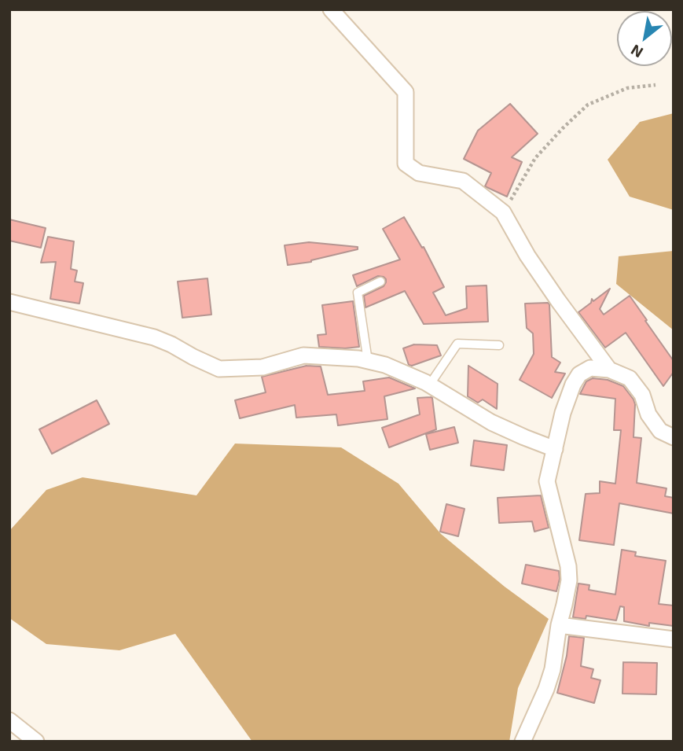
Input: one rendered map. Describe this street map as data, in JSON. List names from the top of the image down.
{
  "north": "bottom left"
}
